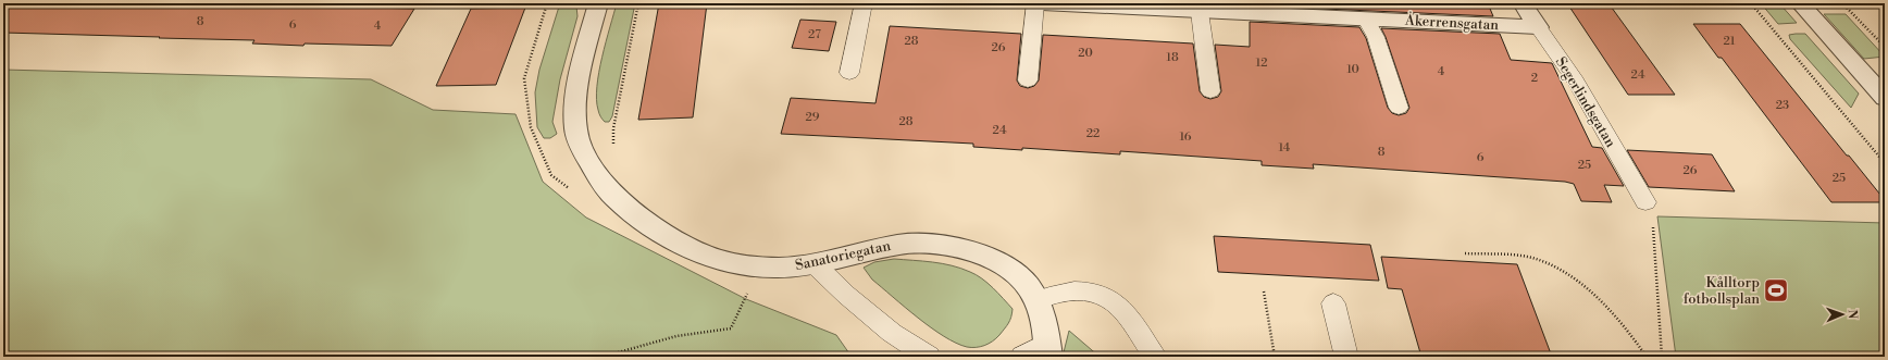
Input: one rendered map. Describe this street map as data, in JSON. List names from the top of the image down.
{
  "streets": {
    "street": ["Åkerrensgatan", "Segerlindsgatan", "Sanatoriegatan"]
  },
  "crossings": [
    ["Åkerrensgatan", "Segerlindsgatan"]
  ],
  "places": {
    "sports": ["Kålltorp fotbollsplan"]
  },
  "house_numbers": [
    "8",
    "6",
    "4",
    "27",
    "28",
    "21",
    "26",
    "20",
    "18",
    "12",
    "10",
    "4",
    "24",
    "2",
    "23",
    "29",
    "28",
    "24",
    "22",
    "16",
    "14",
    "8",
    "6",
    "25",
    "26",
    "25"
  ],
  "north": "right"
}
